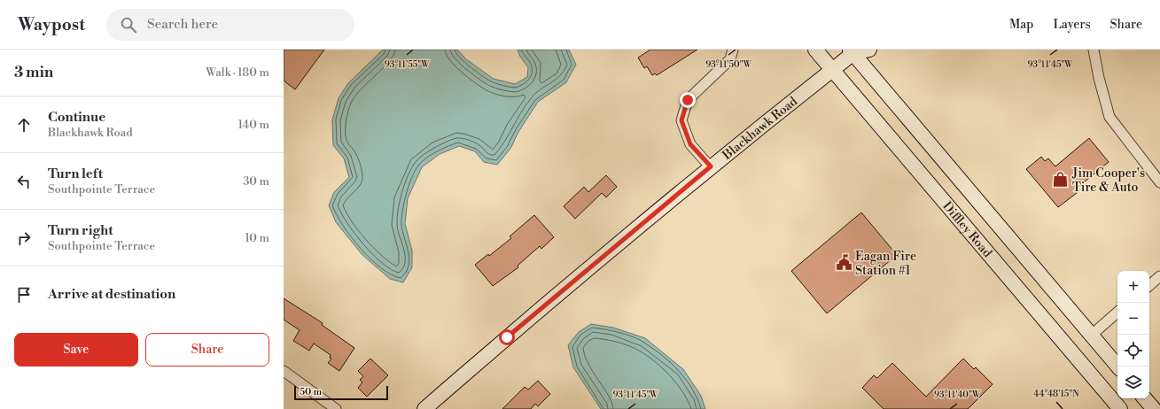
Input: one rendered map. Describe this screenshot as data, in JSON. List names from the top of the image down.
{
  "streets": {
    "main road": ["Blackhawk Road", "Diffley Road"]
  },
  "crossings": [
    ["Blackhawk Road", "Diffley Road"]
  ],
  "places": {
    "shop": ["Jim Cooper's Tire & Auto"],
    "public building": ["Eagan Fire Station #1"]
  },
  "scale_bar": "50 m",
  "page": {
    "header": "Waypost",
    "search": "Search here",
    "nav": ["Map", "Layers", "Share"],
    "heading": ["3 min", "Walk · 180 m"],
    "list": [
      ["Continue", "Blackhawk Road", "140 m"],
      ["Turn left", "Southpointe Terrace", "30 m"],
      ["Turn right", "Southpointe Terrace", "10 m"],
      "Arrive at destination"
    ],
    "map_buttons": ["+", "−"],
    "buttons": ["Save", "Share"],
    "scale": "50 m"
  },
  "coordinates": [
    "93°11'55\"W",
    "93°11'50\"W",
    "93°11'45\"W",
    "44°48'15\"N",
    "93°11'40\"W"
  ]
}
